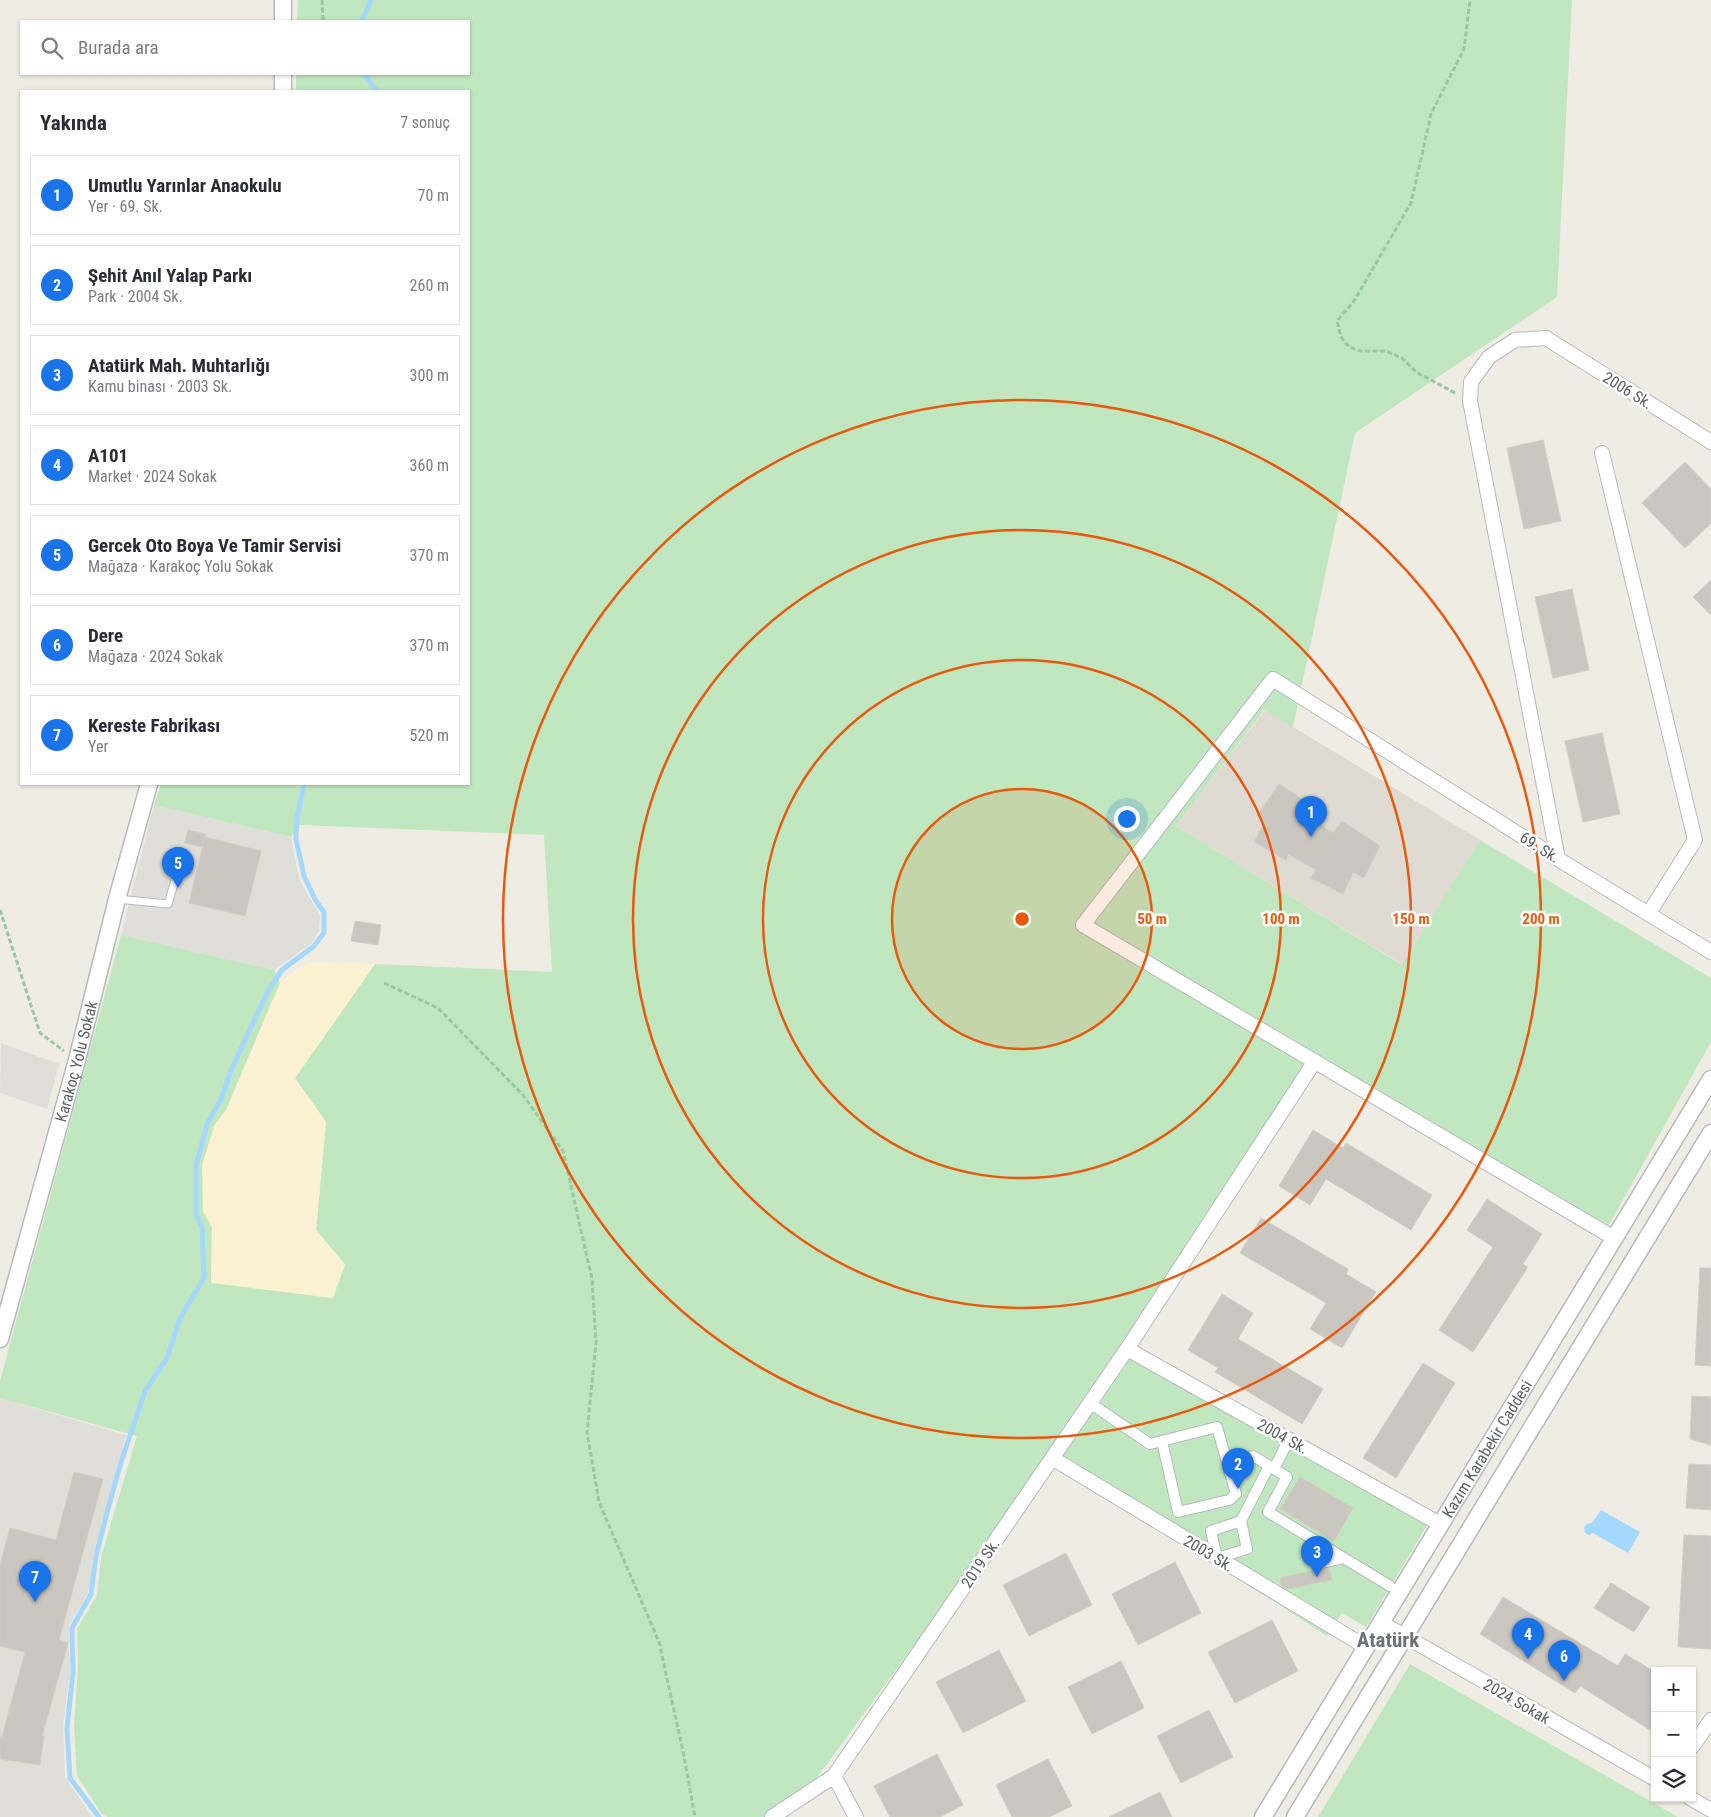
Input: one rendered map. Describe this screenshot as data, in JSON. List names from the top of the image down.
{
  "streets": {
    "street": [
      "2006 Sk.",
      "69. Sk.",
      "Karakoç Yolu Sokak",
      "2004 Sk.",
      "Kazım Karabekir Caddesi",
      "2003 Sk.",
      "2019 Sk.",
      "2024 Sokak"
    ]
  },
  "crossings": [
    ["69. Sk.", "2019 Sk."],
    ["2004 Sk.", "Kazım Karabekir Caddesi"],
    ["2004 Sk.", "2019 Sk."],
    ["Kazım Karabekir Caddesi", "2003 Sk."],
    ["Kazım Karabekir Caddesi", "2024 Sokak"],
    ["2003 Sk.", "2019 Sk."]
  ],
  "districts": ["Atatürk"],
  "page": {
    "search": "Burada ara",
    "heading": ["Yakında", "7 sonuç"],
    "list": [
      {
        "mark": "1",
        "name": "Umutlu Yarınlar Anaokulu",
        "note": "Yer · 69. Sk.",
        "value": "70 m"
      },
      {
        "mark": "2",
        "name": "Şehit Anıl Yalap Parkı",
        "note": "Park · 2004 Sk.",
        "value": "260 m"
      },
      {
        "mark": "3",
        "name": "Atatürk Mah. Muhtarlığı",
        "note": "Kamu binası · 2003 Sk.",
        "value": "300 m"
      },
      {
        "mark": "4",
        "name": "A101",
        "note": "Market · 2024 Sokak",
        "value": "360 m"
      },
      {
        "mark": "5",
        "name": "Gercek Oto Boya Ve Tamir Servisi",
        "note": "Mağaza · Karakoç Yolu Sokak",
        "value": "370 m"
      },
      {
        "mark": "6",
        "name": "Dere",
        "note": "Mağaza · 2024 Sokak",
        "value": "370 m"
      },
      {
        "mark": "7",
        "name": "Kereste Fabrikası",
        "note": "Yer",
        "value": "520 m"
      }
    ],
    "pins": [
      "1",
      "5",
      "2",
      "3",
      "7",
      "4",
      "6"
    ],
    "map_buttons": ["+", "−"]
  },
  "rings": [
    "50 m",
    "100 m",
    "150 m",
    "200 m"
  ]
}
